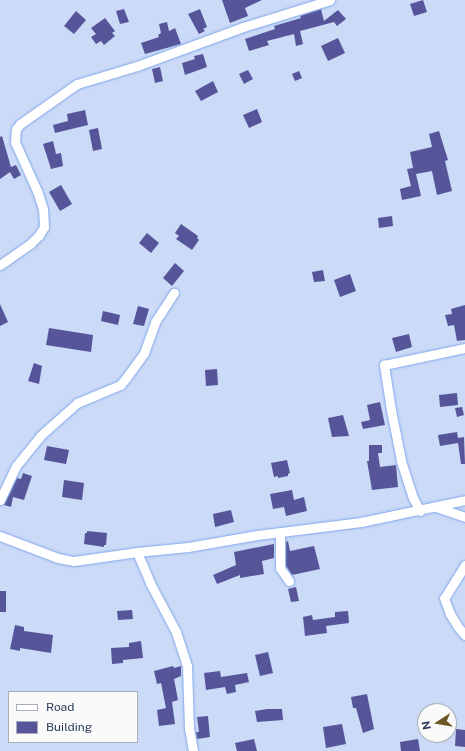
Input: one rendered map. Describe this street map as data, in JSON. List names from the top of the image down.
{
  "legend": ["Road", "Building"],
  "north": "left"
}
